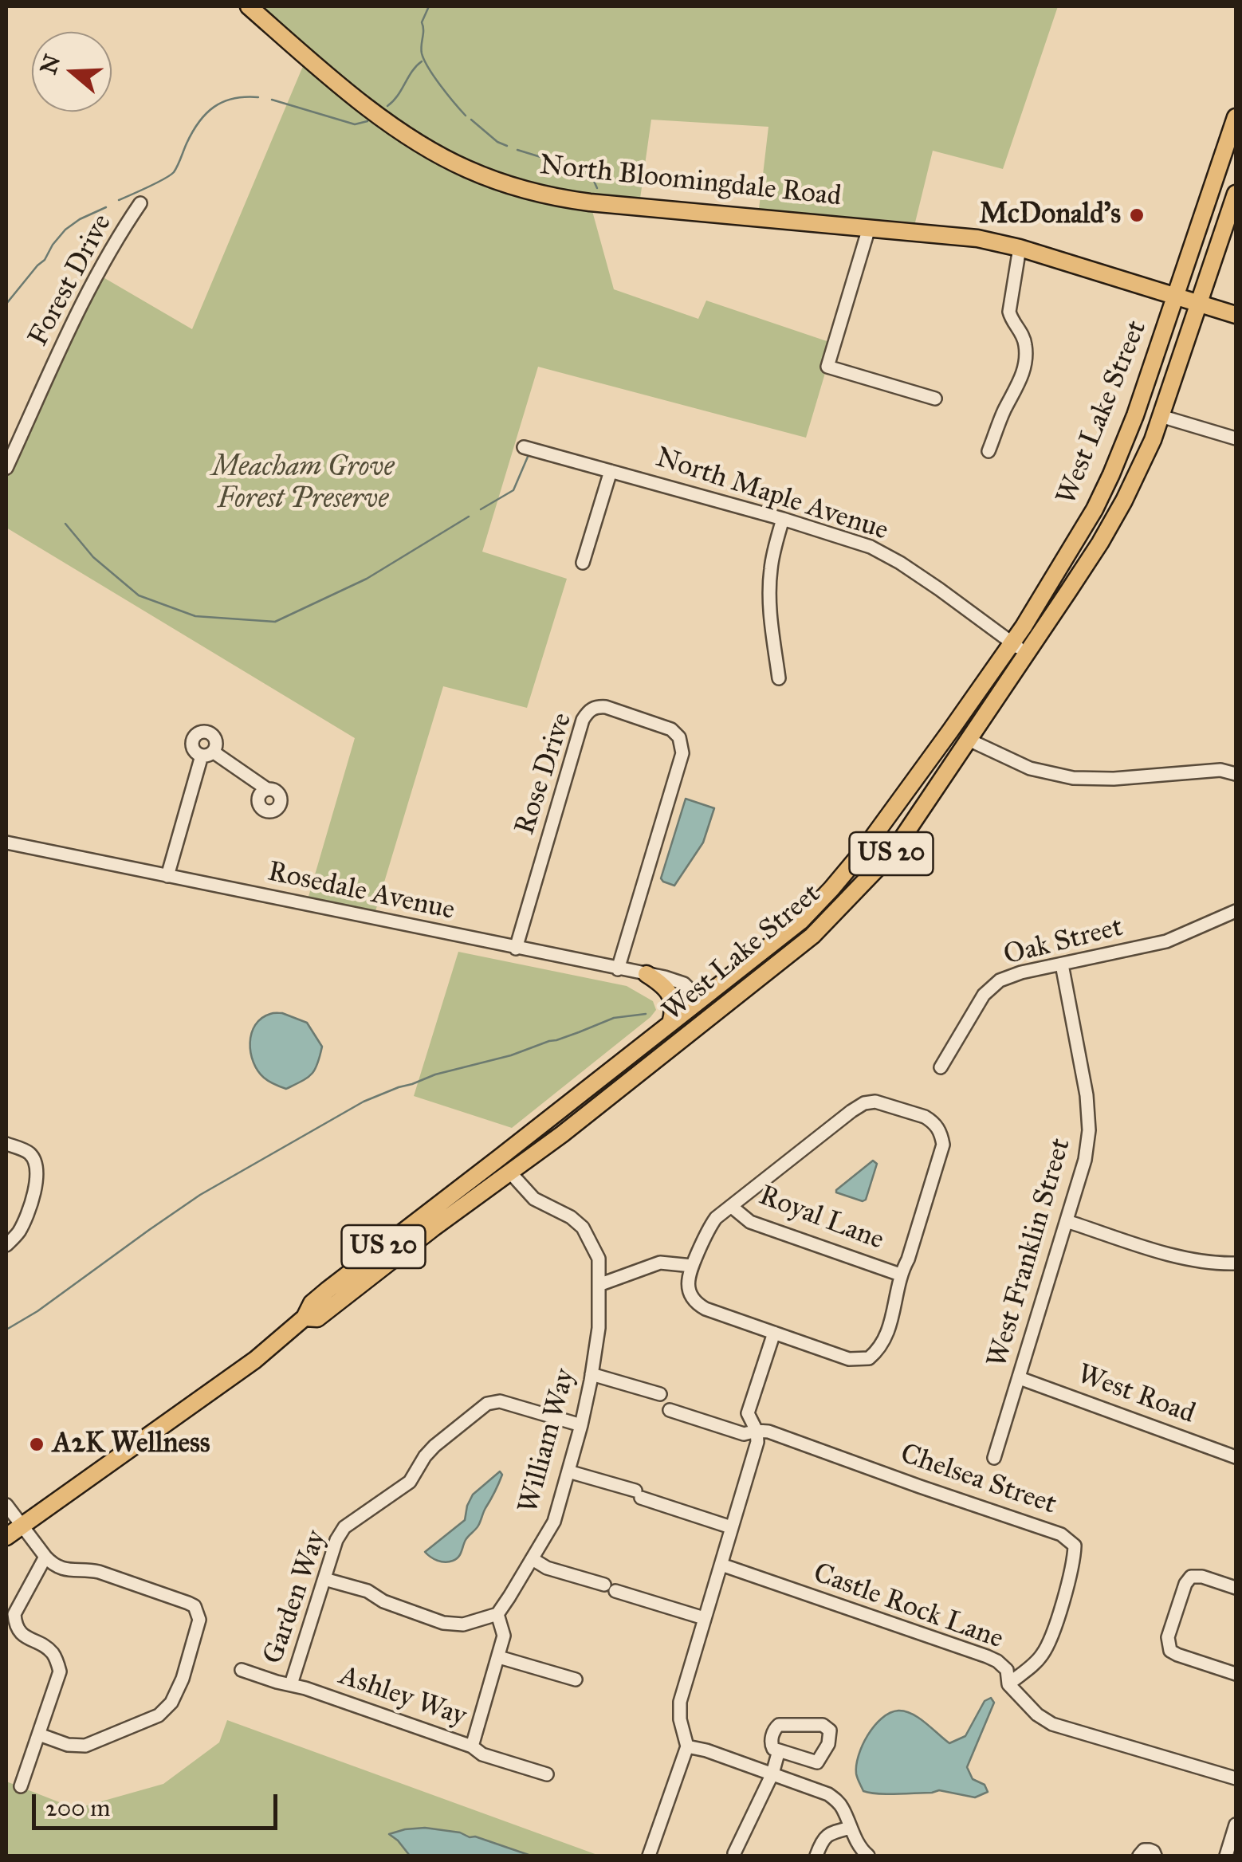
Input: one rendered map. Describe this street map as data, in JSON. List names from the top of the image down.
{
  "streets": {
    "main road": ["North Bloomingdale Road", "West Lake Street", "US 20"],
    "street": [
      "Forest Drive",
      "North Maple Avenue",
      "Rose Drive",
      "Rosedale Avenue",
      "Oak Street",
      "Royal Lane",
      "West Franklin Street",
      "West Road",
      "William Way",
      "Chelsea Street",
      "Garden Way",
      "Castle Rock Lane",
      "Ashley Way"
    ]
  },
  "crossings": [
    ["North Bloomingdale Road", "West Lake Street"],
    ["North Bloomingdale Road", "US 20"],
    ["West Lake Street", "North Maple Avenue"],
    ["West Lake Street", "US 20"],
    ["West Lake Street", "Rosedale Avenue"],
    ["West Lake Street", "William Way"],
    ["Rose Drive", "Rosedale Avenue"],
    ["Oak Street", "West Franklin Street"],
    ["West Franklin Street", "West Road"],
    ["William Way", "Garden Way"],
    ["Chelsea Street", "Castle Rock Lane"],
    ["Garden Way", "Ashley Way"]
  ],
  "parks": ["Meacham Grove Forest Preserve"],
  "places": ["McDonald's", "A2K Wellness"],
  "scale_bar": "200 m",
  "north": "left"
}
